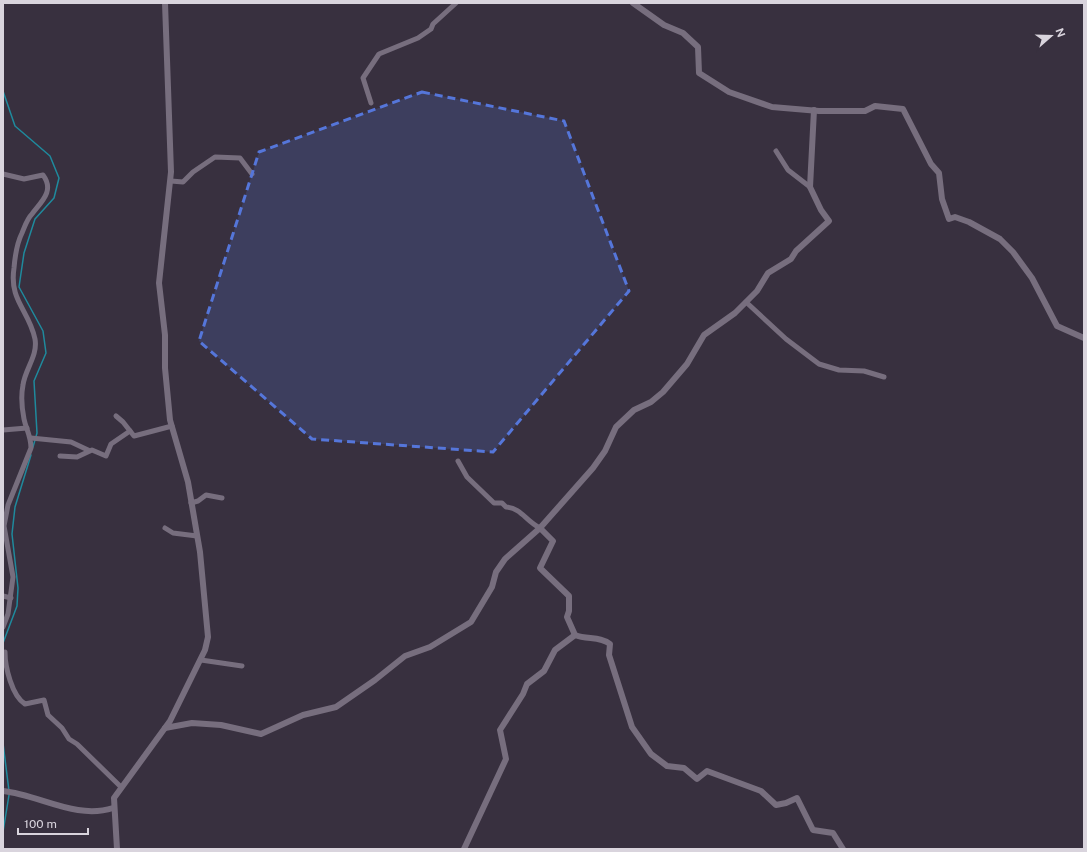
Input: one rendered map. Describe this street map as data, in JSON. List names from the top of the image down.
{
  "scale_bar": "100 m",
  "north": "right"
}
